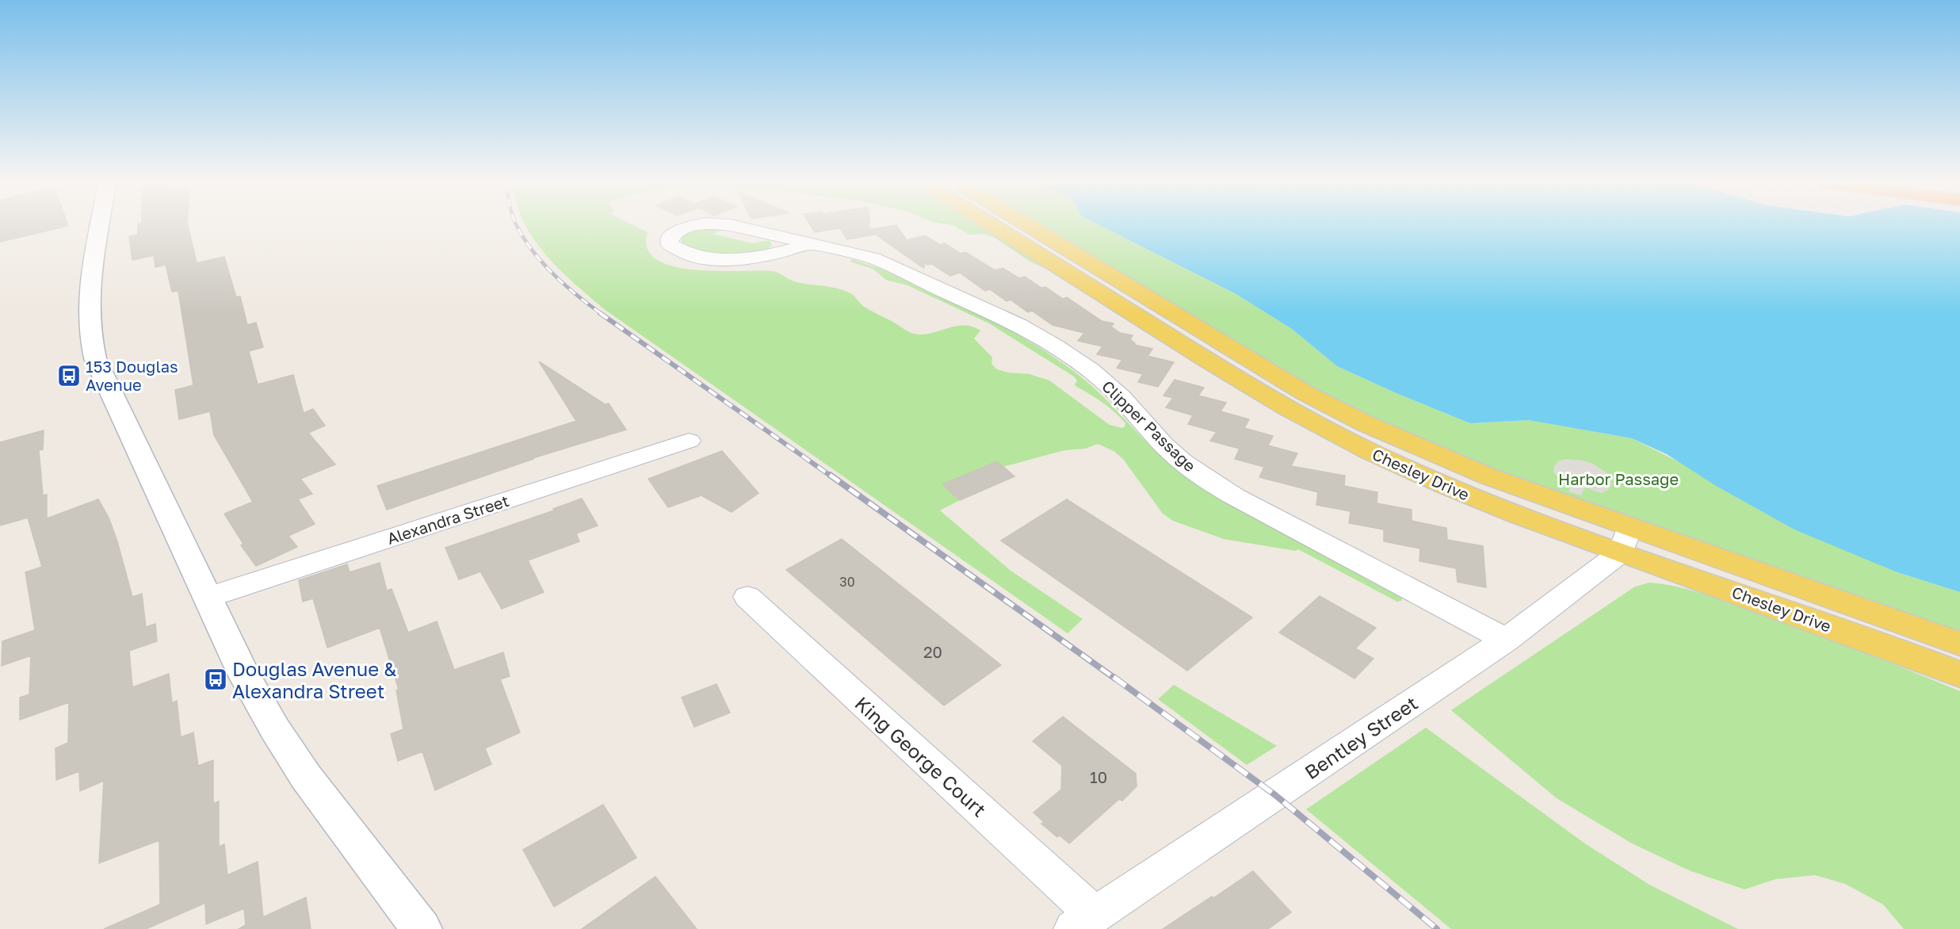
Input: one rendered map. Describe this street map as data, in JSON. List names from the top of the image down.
{
  "streets": {
    "main road": ["Chesley Drive"],
    "street": [
      "Clipper Passage",
      "Alexandra Street",
      "Bentley Street",
      "King George Court"
    ]
  },
  "crossings": [
    ["Clipper Passage", "Bentley Street"],
    ["Chesley Drive", "Bentley Street"],
    ["Bentley Street", "King George Court"]
  ],
  "parks": ["Harbor Passage"],
  "places": {
    "bus stop": ["153 Douglas Avenue", "Douglas Avenue & Alexandra Street"]
  },
  "house_numbers": ["30", "20", "10"]
}
